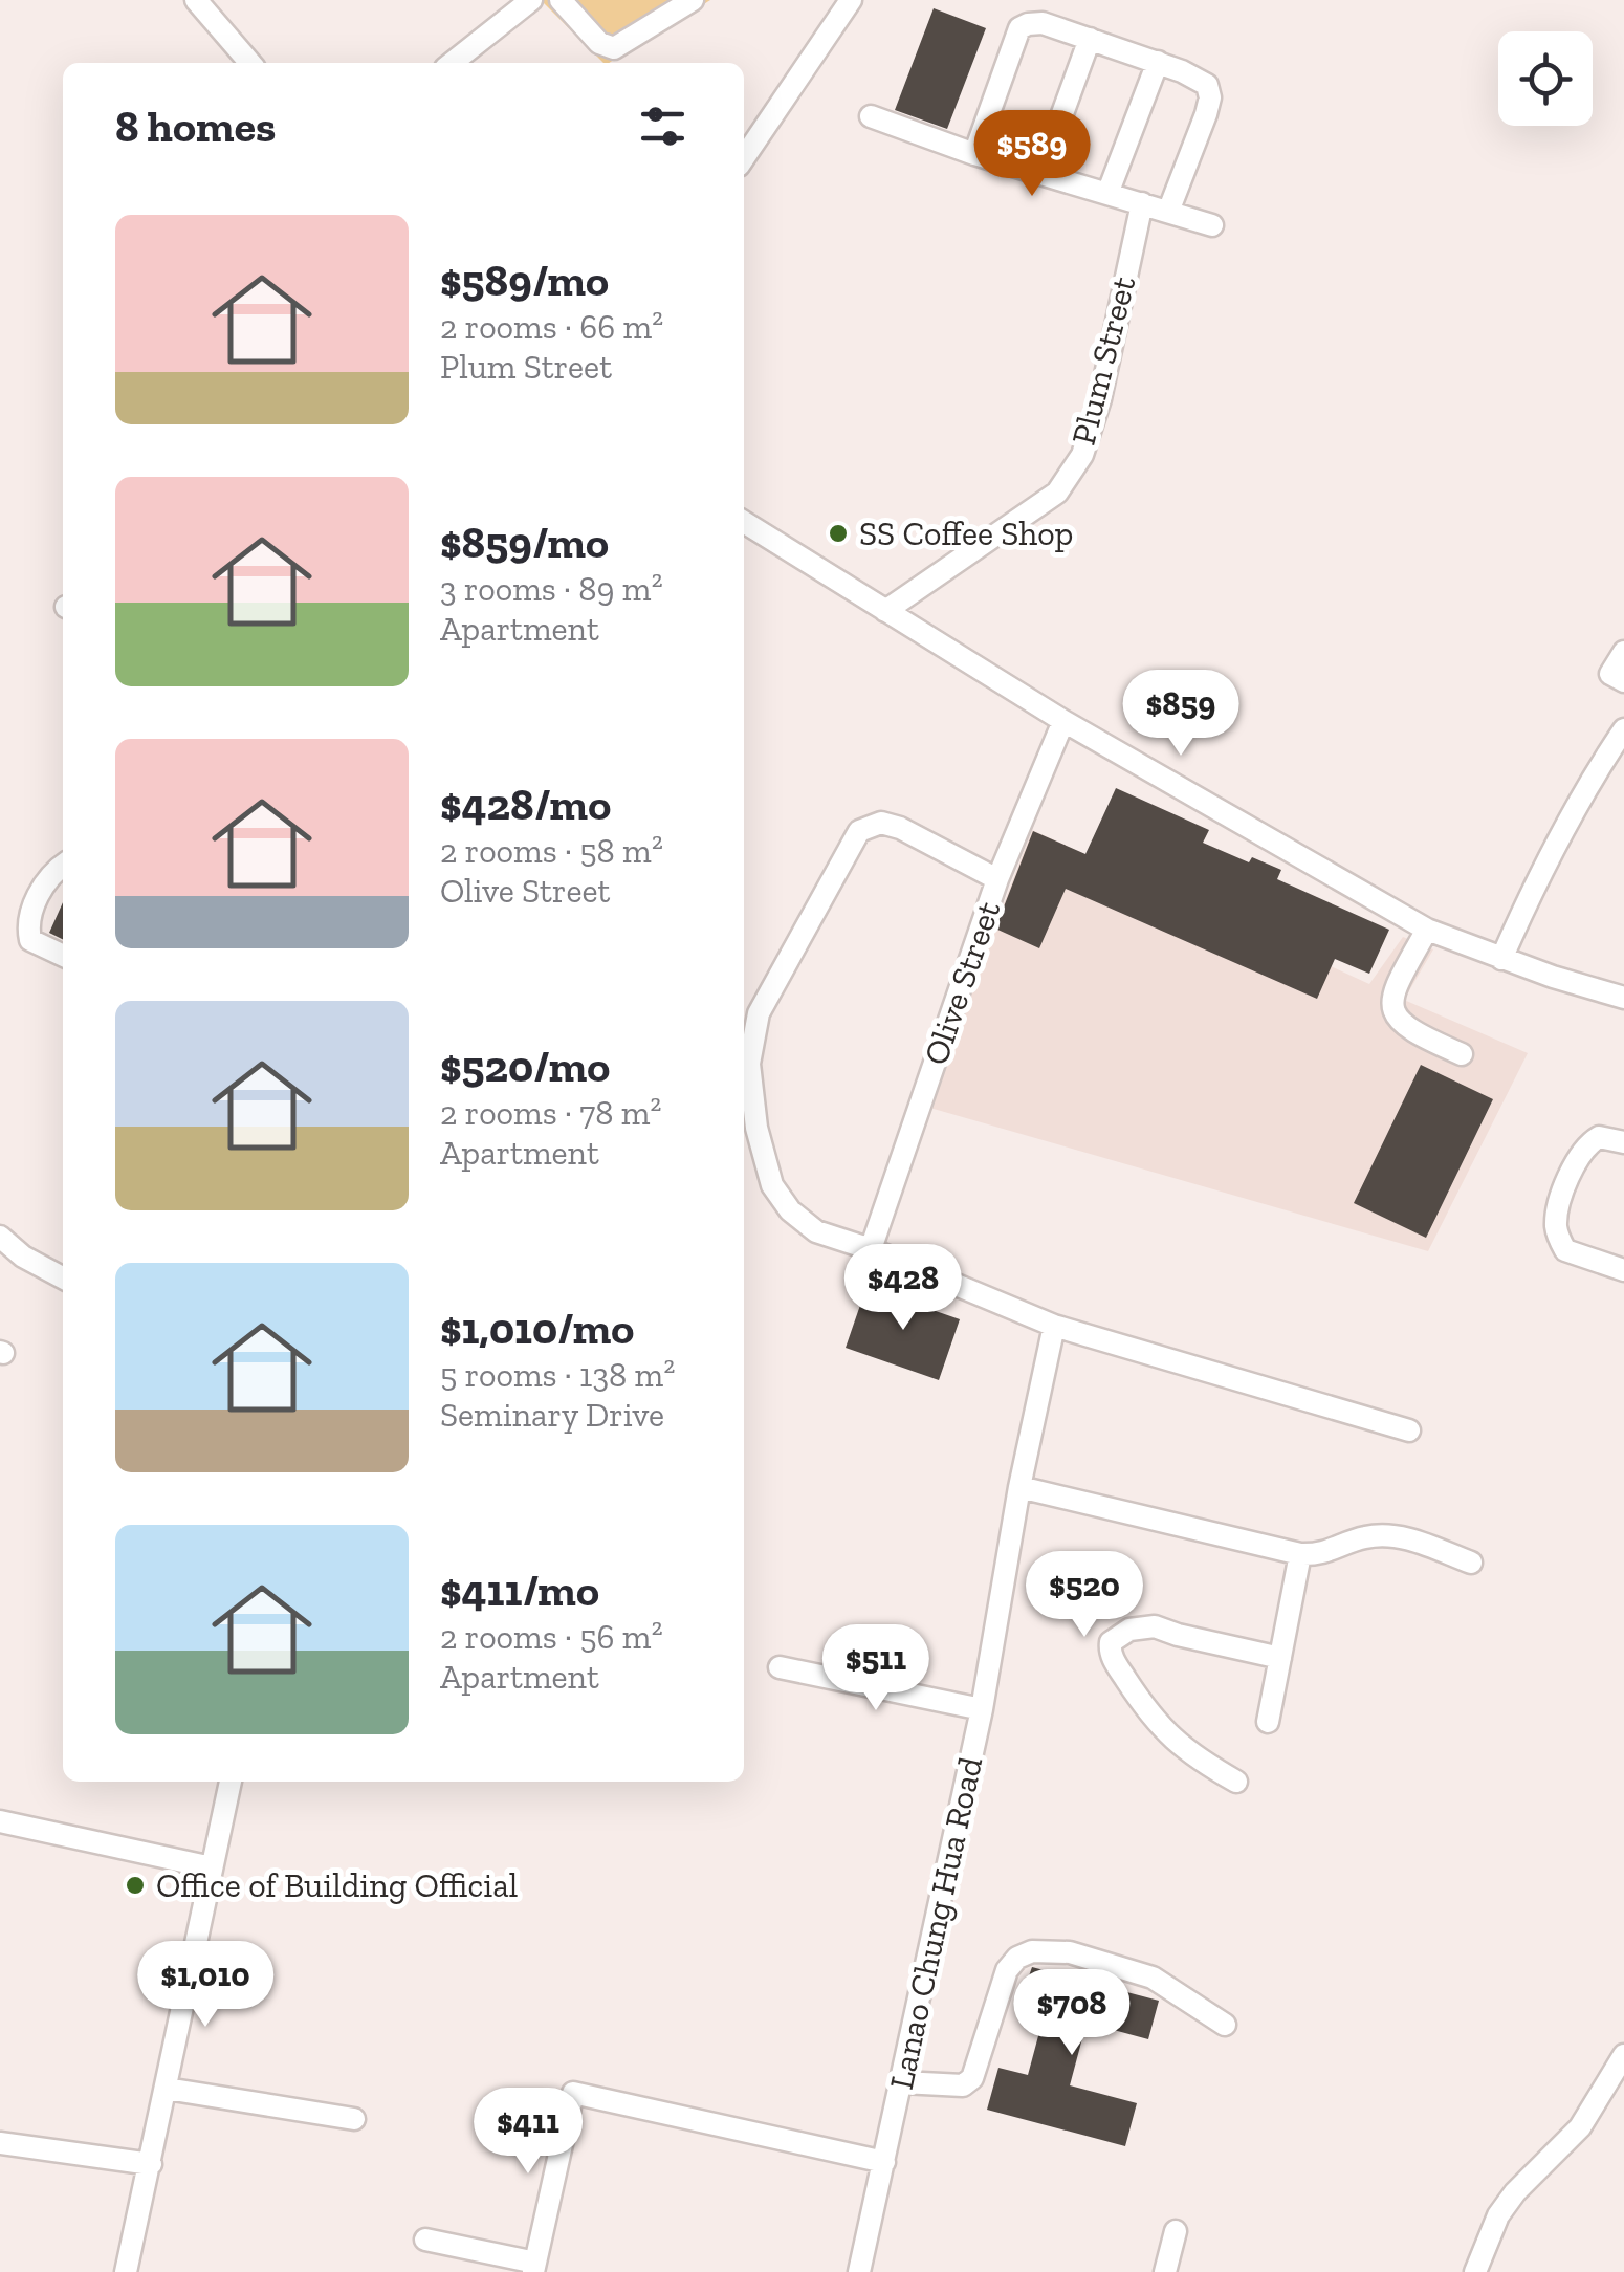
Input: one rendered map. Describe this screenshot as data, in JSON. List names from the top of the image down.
{
  "streets": {
    "street": ["Plum Street", "Olive Street", "Lanao Chung Hua Road"]
  },
  "places": ["SS Coffee Shop", "Office of Building Official"],
  "page": {
    "heading": "8 homes",
    "price": [
      "$589",
      "$859",
      "$428",
      "$520",
      "$511",
      "$1,010",
      "$708",
      "$411"
    ],
    "list": [
      {
        "name": "$589/mo",
        "note": "2 rooms · 66 m² · Plum Street"
      },
      {
        "name": "$859/mo",
        "note": "3 rooms · 89 m² · Apartment"
      },
      {
        "name": "$428/mo",
        "note": "2 rooms · 58 m² · Olive Street"
      },
      {
        "name": "$520/mo",
        "note": "2 rooms · 78 m² · Apartment"
      },
      {
        "name": "$1,010/mo",
        "note": "5 rooms · 138 m² · Seminary Drive"
      },
      {
        "name": "$411/mo",
        "note": "2 rooms · 56 m² · Apartment"
      }
    ]
  }
}
